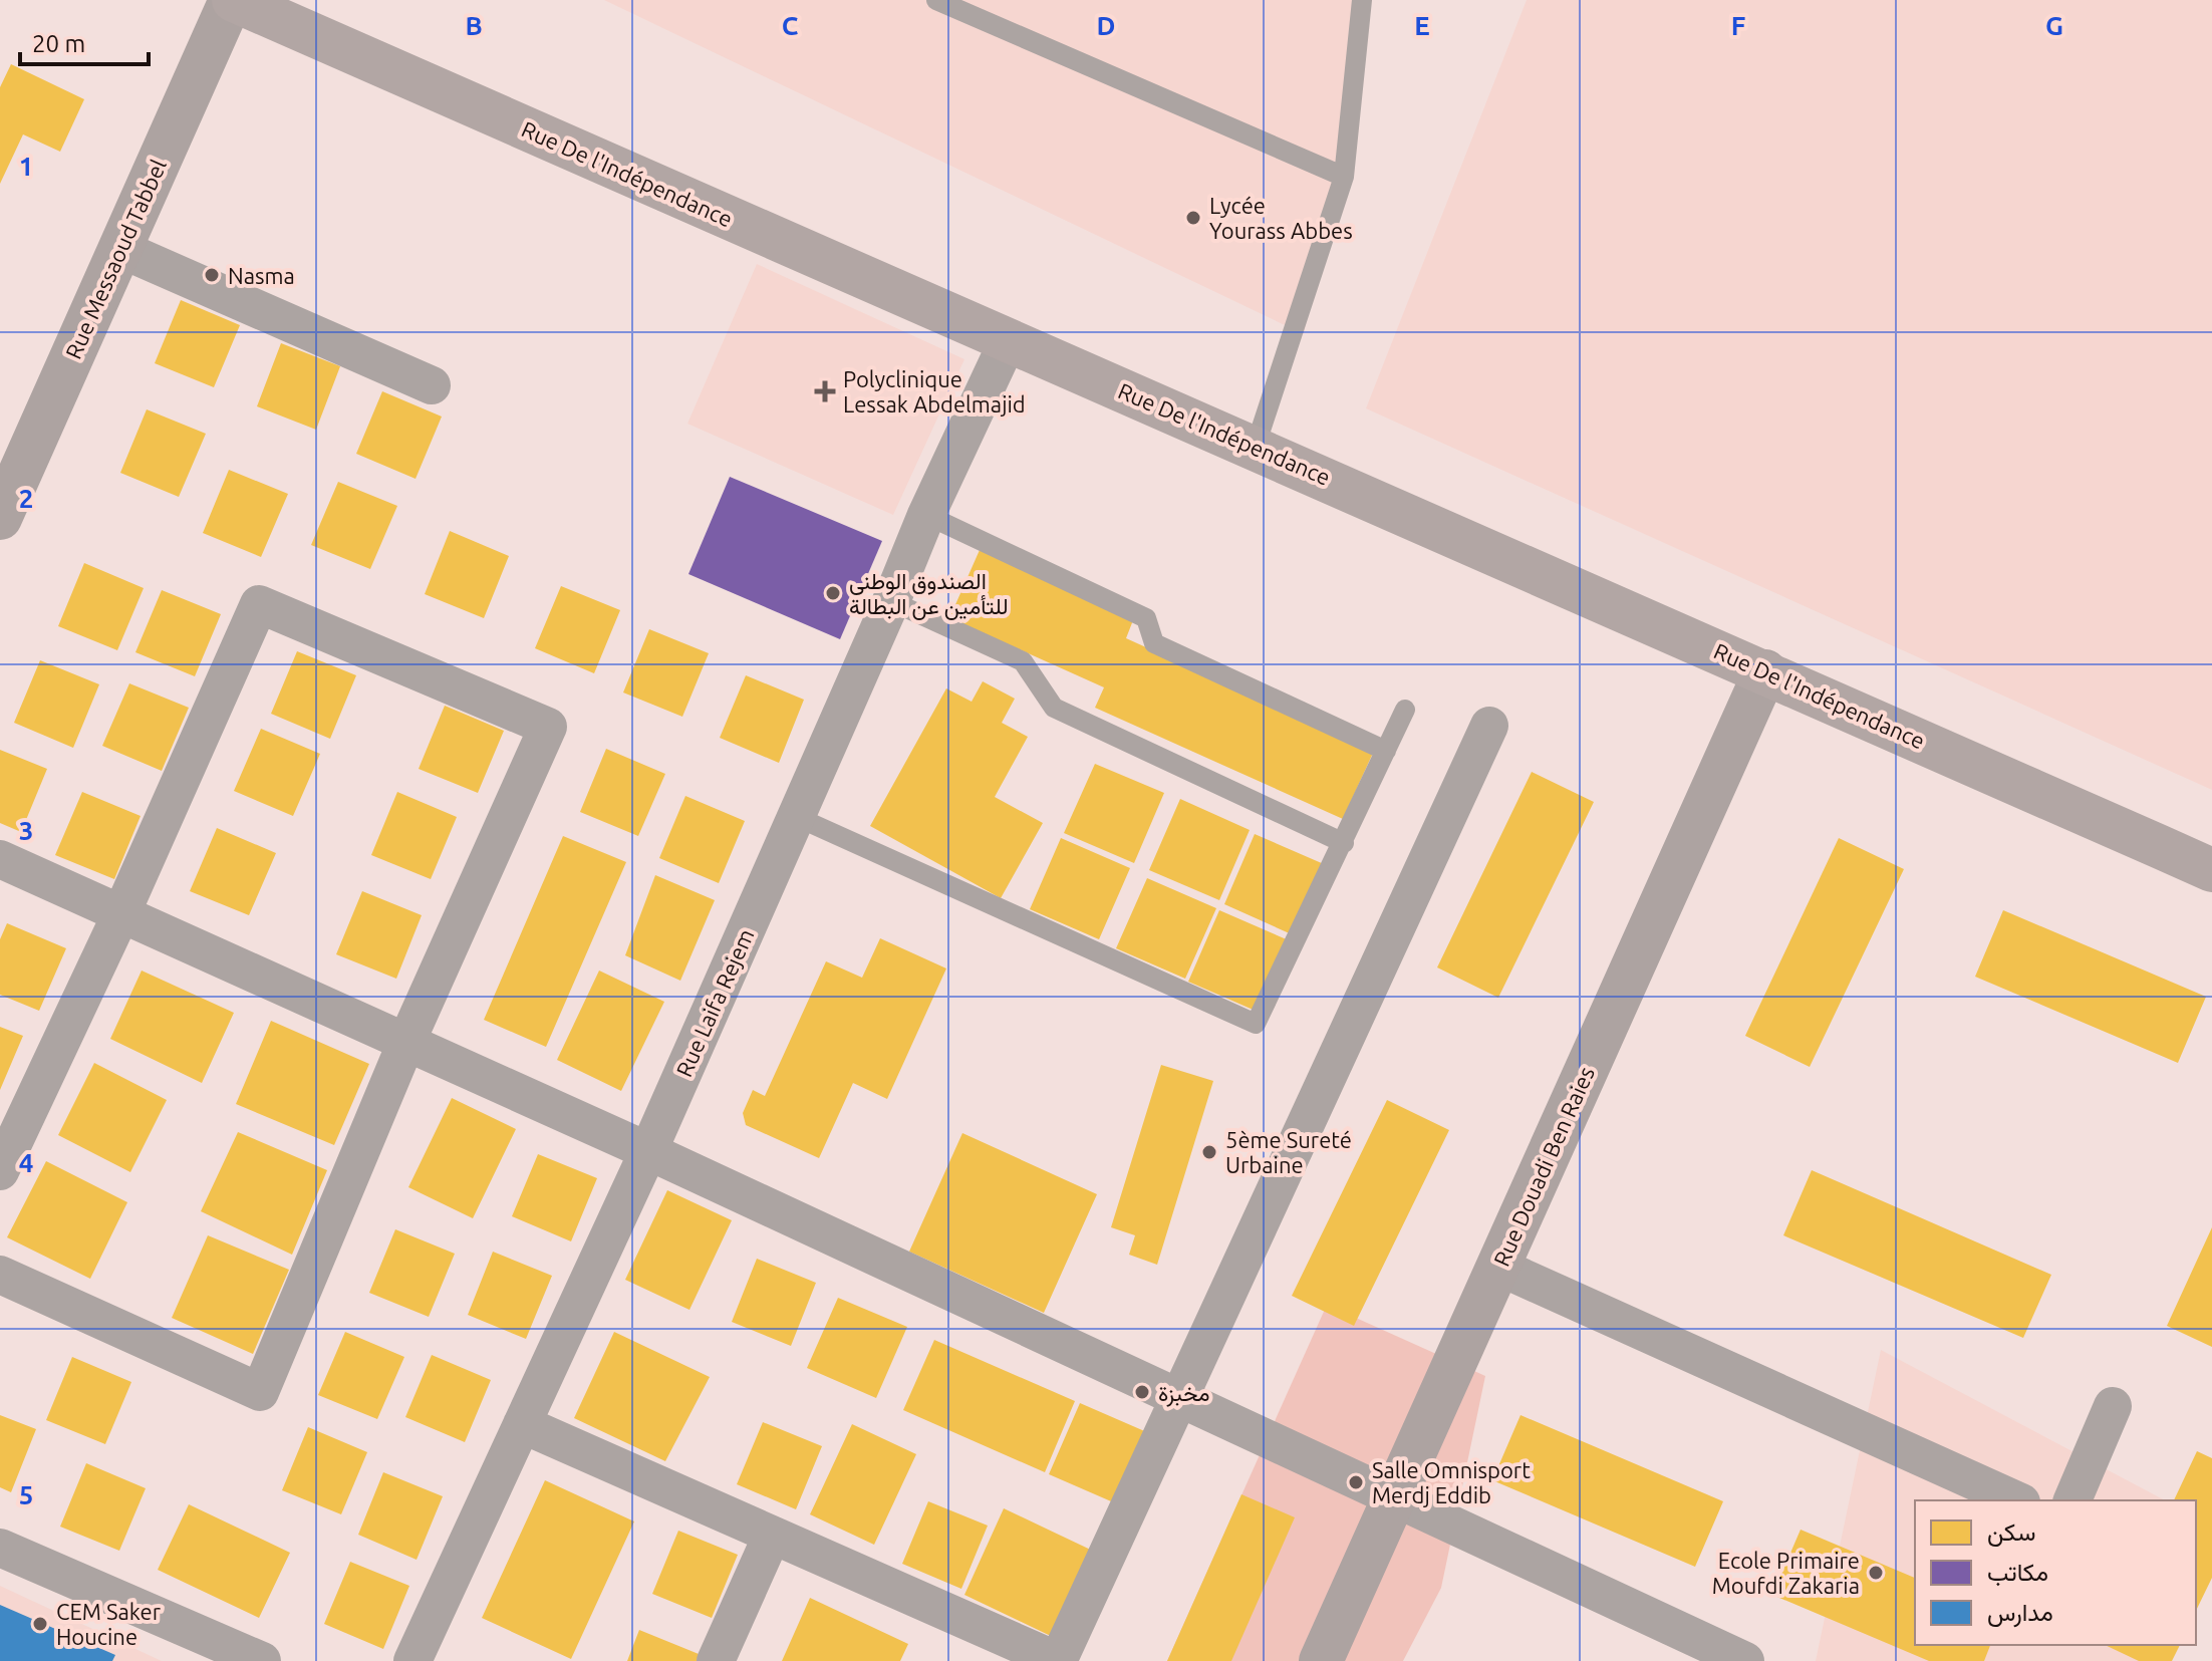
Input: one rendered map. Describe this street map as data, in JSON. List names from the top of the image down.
{
  "streets": {
    "main road": ["Rue De l'Indépendance"],
    "street": ["Rue Messaoud Tabbel", "Rue Laifa Rejem", "Rue Douadi Ben Raies"]
  },
  "crossings": [
    ["Rue De l'Indépendance", "Rue Messaoud Tabbel"],
    ["Rue De l'Indépendance", "Rue Laifa Rejem"],
    ["Rue De l'Indépendance", "Rue Douadi Ben Raies"]
  ],
  "places": {
    "other": [
      "Lycée Yourass Abbes",
      "Nasma",
      "الصندوق الوطني للتأمين عن البطالة",
      "5ème Sureté Urbaine",
      "مخبزة",
      "Salle Omnisport Merdj Eddib",
      "Ecole Primaire Moufdi Zakaria",
      "CEM Saker Houcine"
    ],
    "health": ["Polyclinique Lessak Abdelmajid"]
  },
  "legend": ["سكن", "مكاتب", "مدارس"],
  "scale_bar": "20 m",
  "grid": {
    "columns": [
      "B",
      "C",
      "D",
      "E",
      "F",
      "G"
    ],
    "rows": [
      "1",
      "2",
      "3",
      "4",
      "5"
    ]
  }
}
